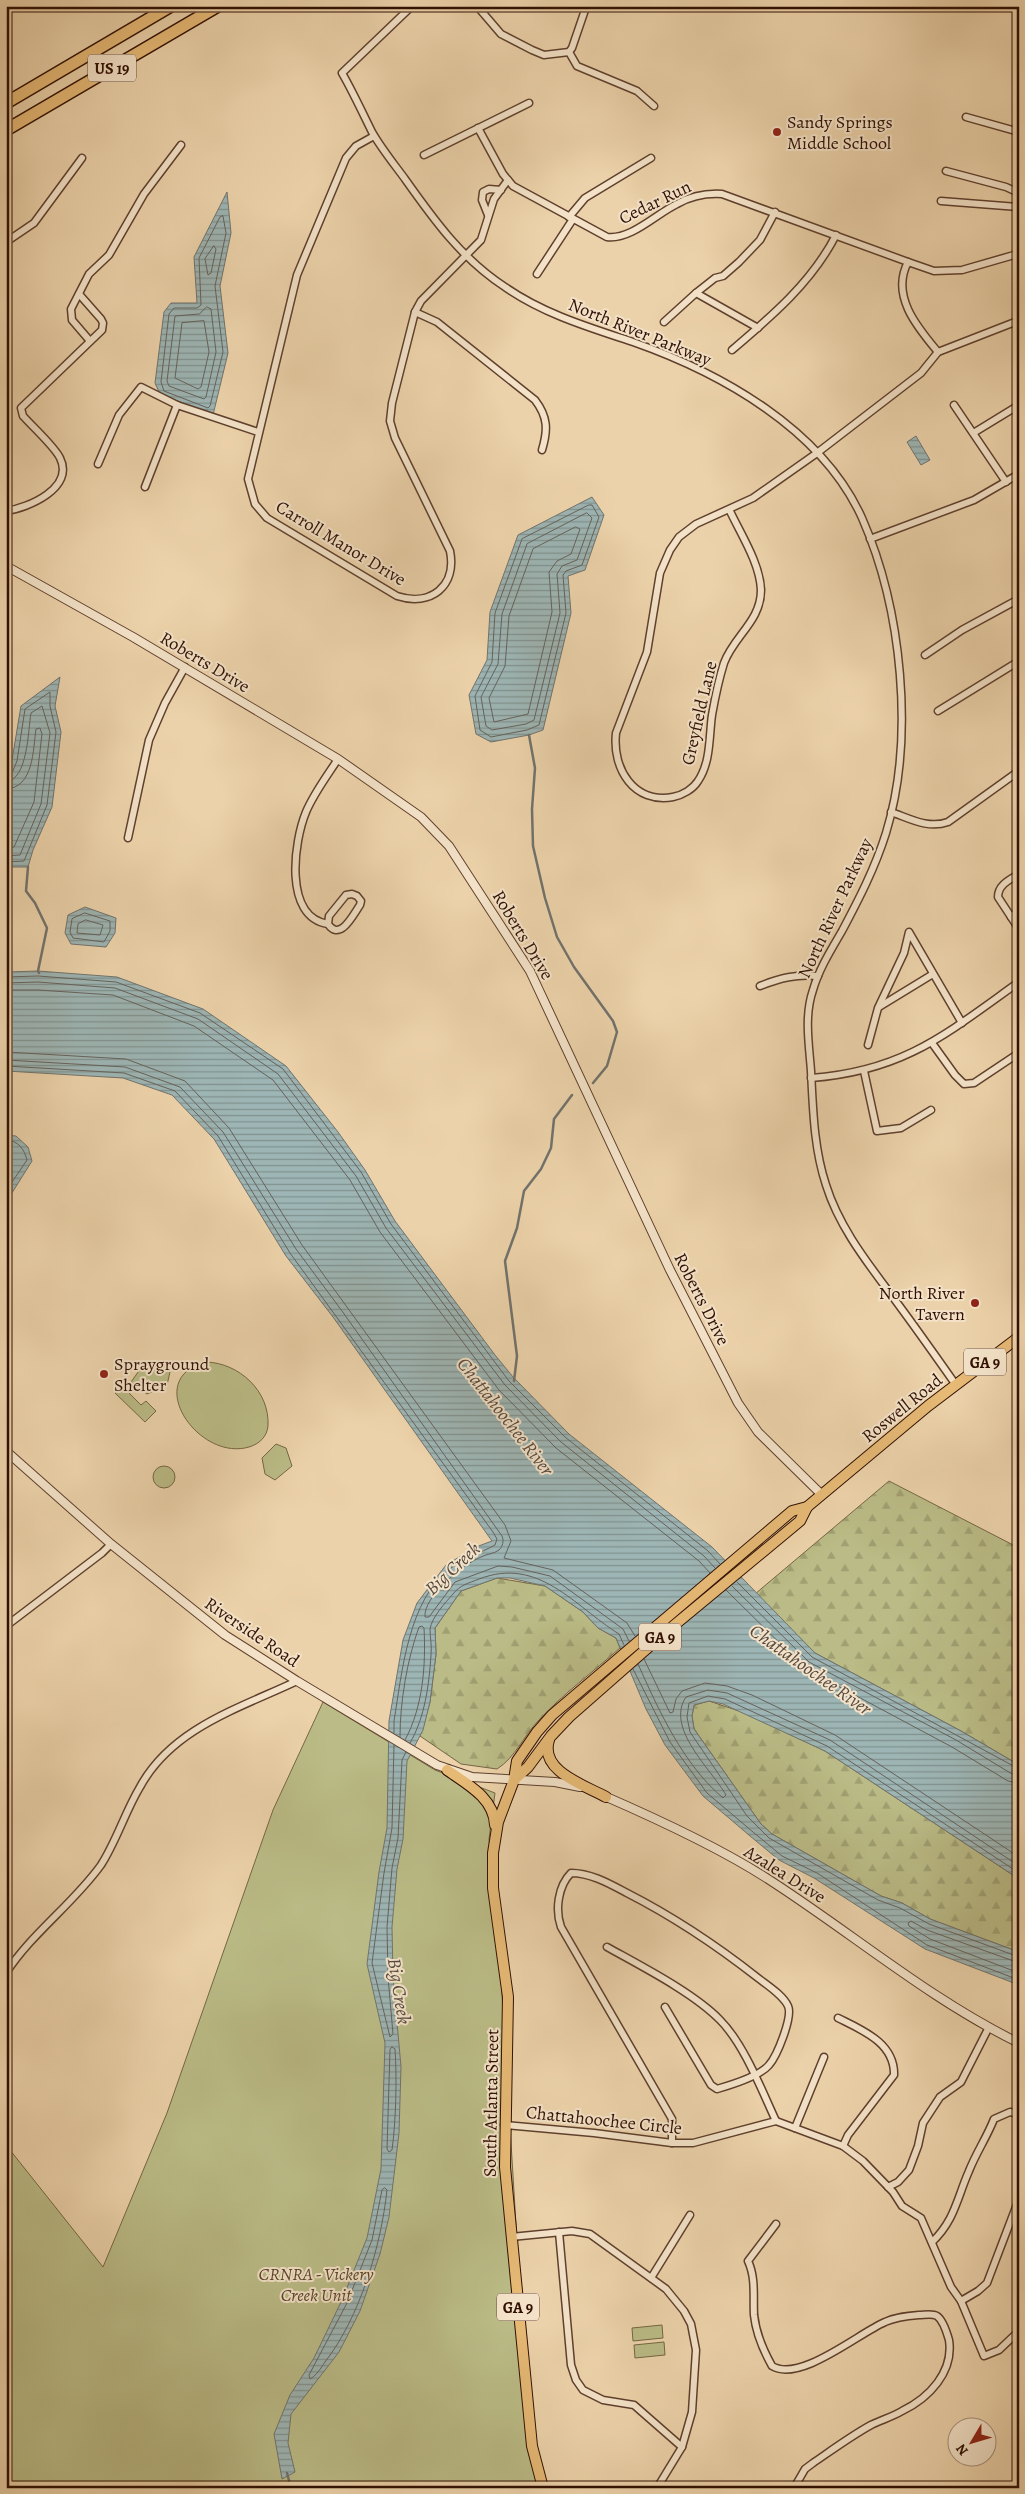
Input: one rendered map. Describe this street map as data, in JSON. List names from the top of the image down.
{
  "streets": {
    "highway": ["US 19"],
    "main road": ["GA 9", "Roswell Road", "South Atlanta Street"],
    "street": [
      "Cedar Run",
      "North River Parkway",
      "Carroll Manor Drive",
      "Roberts Drive",
      "Greyfield Lane",
      "Riverside Road",
      "Azalea Drive",
      "Chattahoochee Circle"
    ]
  },
  "crossings": [
    ["North River Parkway", "Carroll Manor Drive"],
    ["North River Parkway", "Greyfield Lane"],
    ["North River Parkway", "Roswell Road"],
    ["Roberts Drive", "Roswell Road"],
    ["Roswell Road", "South Atlanta Street"],
    ["Riverside Road", "Azalea Drive"],
    ["Riverside Road", "South Atlanta Street"],
    ["Azalea Drive", "South Atlanta Street"],
    ["South Atlanta Street", "Chattahoochee Circle"]
  ],
  "water": ["Chattahoochee River", "Big Creek"],
  "parks": ["CRNRA - Vickery Creek Unit"],
  "places": ["Sandy Springs Middle School", "North River Tavern", "Sprayground Shelter"],
  "north": "bottom left"
}
